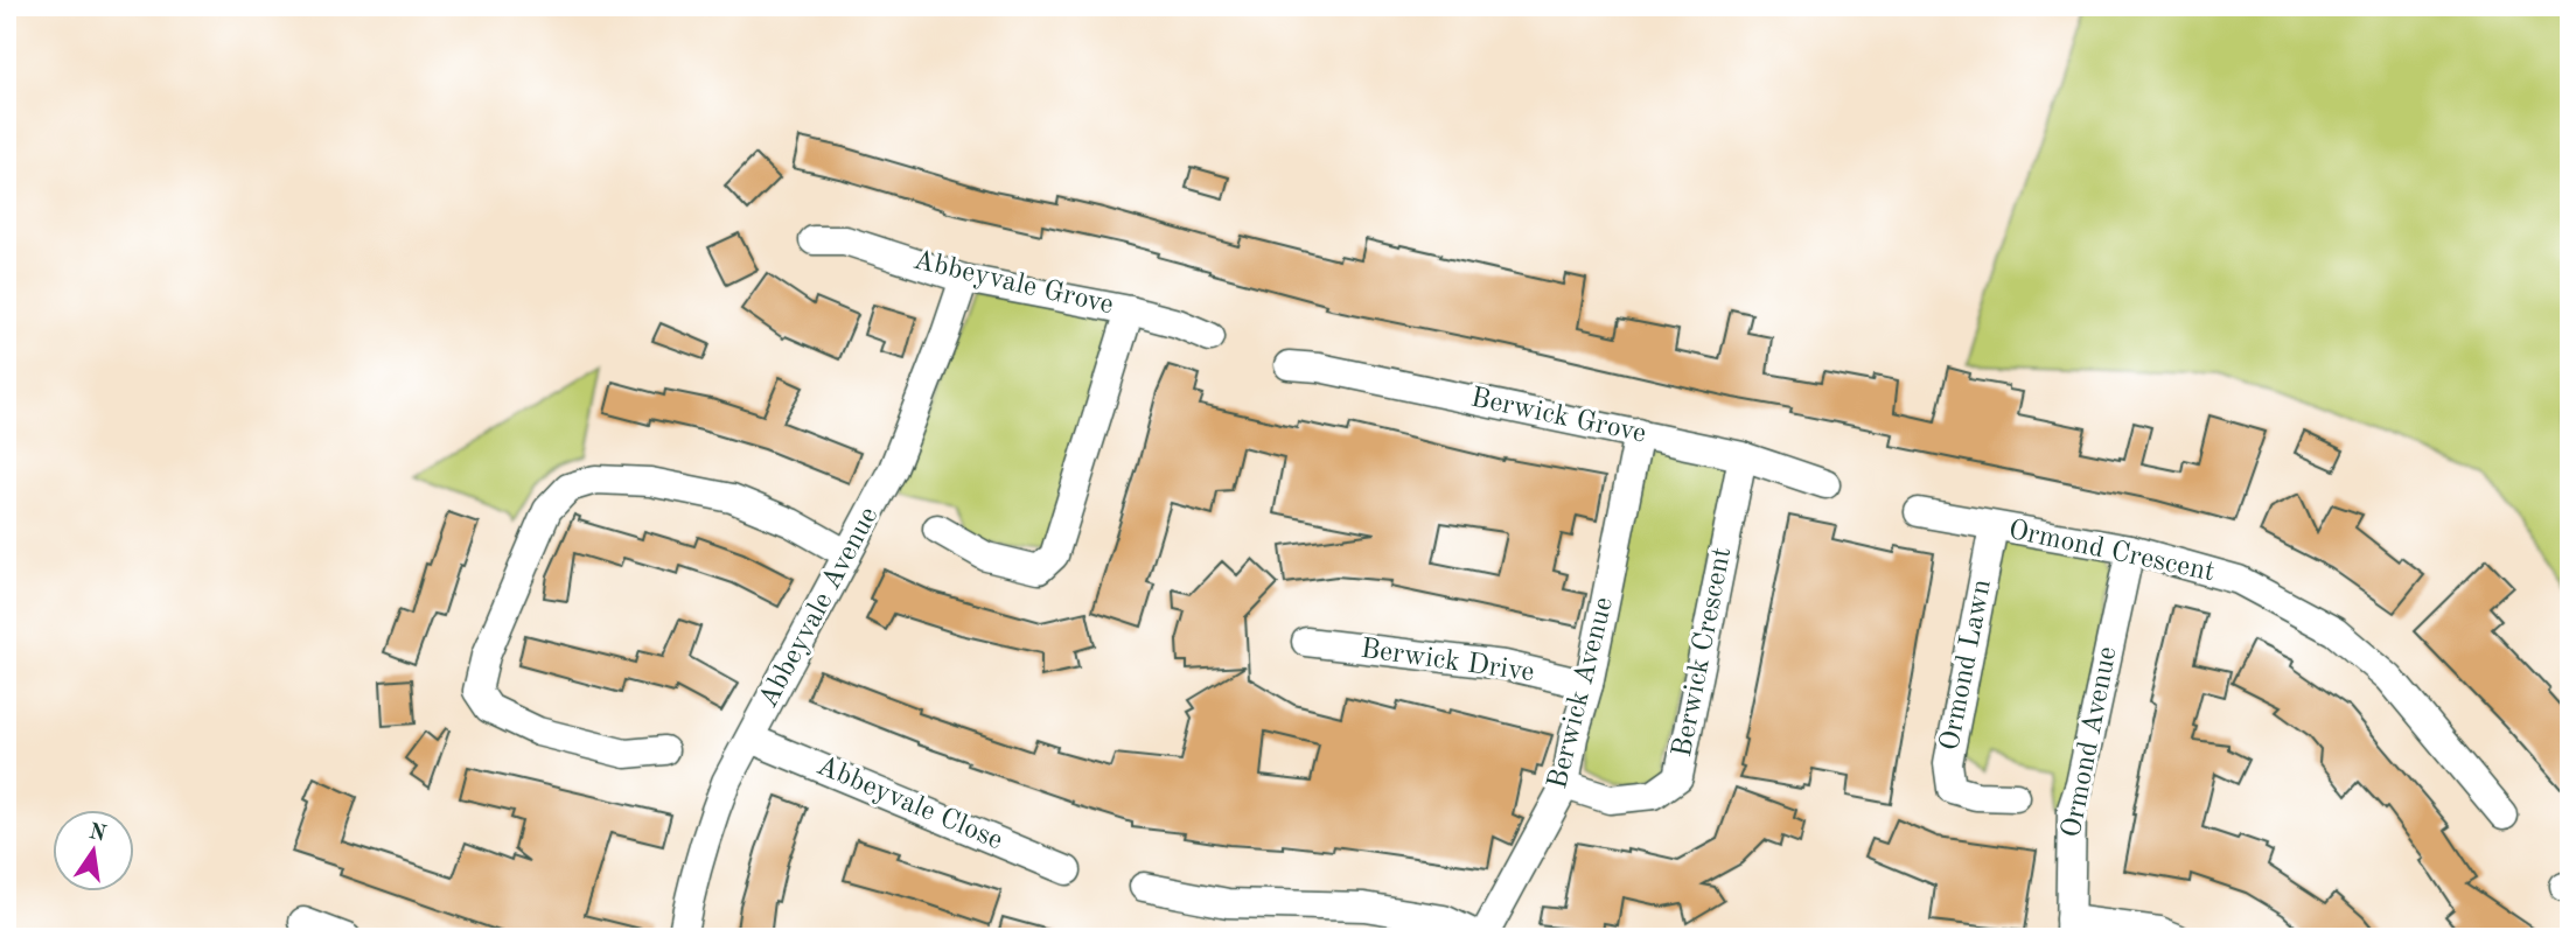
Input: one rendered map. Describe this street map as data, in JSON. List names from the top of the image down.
{
  "streets": {
    "street": [
      "Abbeyvale Grove",
      "Berwick Grove",
      "Ormond Crescent",
      "Abbeyvale Avenue",
      "Berwick Crescent",
      "Berwick Drive",
      "Ormond Lawn",
      "Berwick Avenue",
      "Ormond Avenue",
      "Abbeyvale Close"
    ]
  },
  "crossings": [
    ["Abbeyvale Grove", "Abbeyvale Avenue"],
    ["Berwick Grove", "Berwick Crescent"],
    ["Berwick Grove", "Berwick Avenue"],
    ["Ormond Crescent", "Ormond Lawn"],
    ["Ormond Crescent", "Ormond Avenue"],
    ["Abbeyvale Avenue", "Abbeyvale Close"],
    ["Berwick Crescent", "Berwick Avenue"],
    ["Berwick Drive", "Berwick Avenue"]
  ],
  "north": "top"
}
